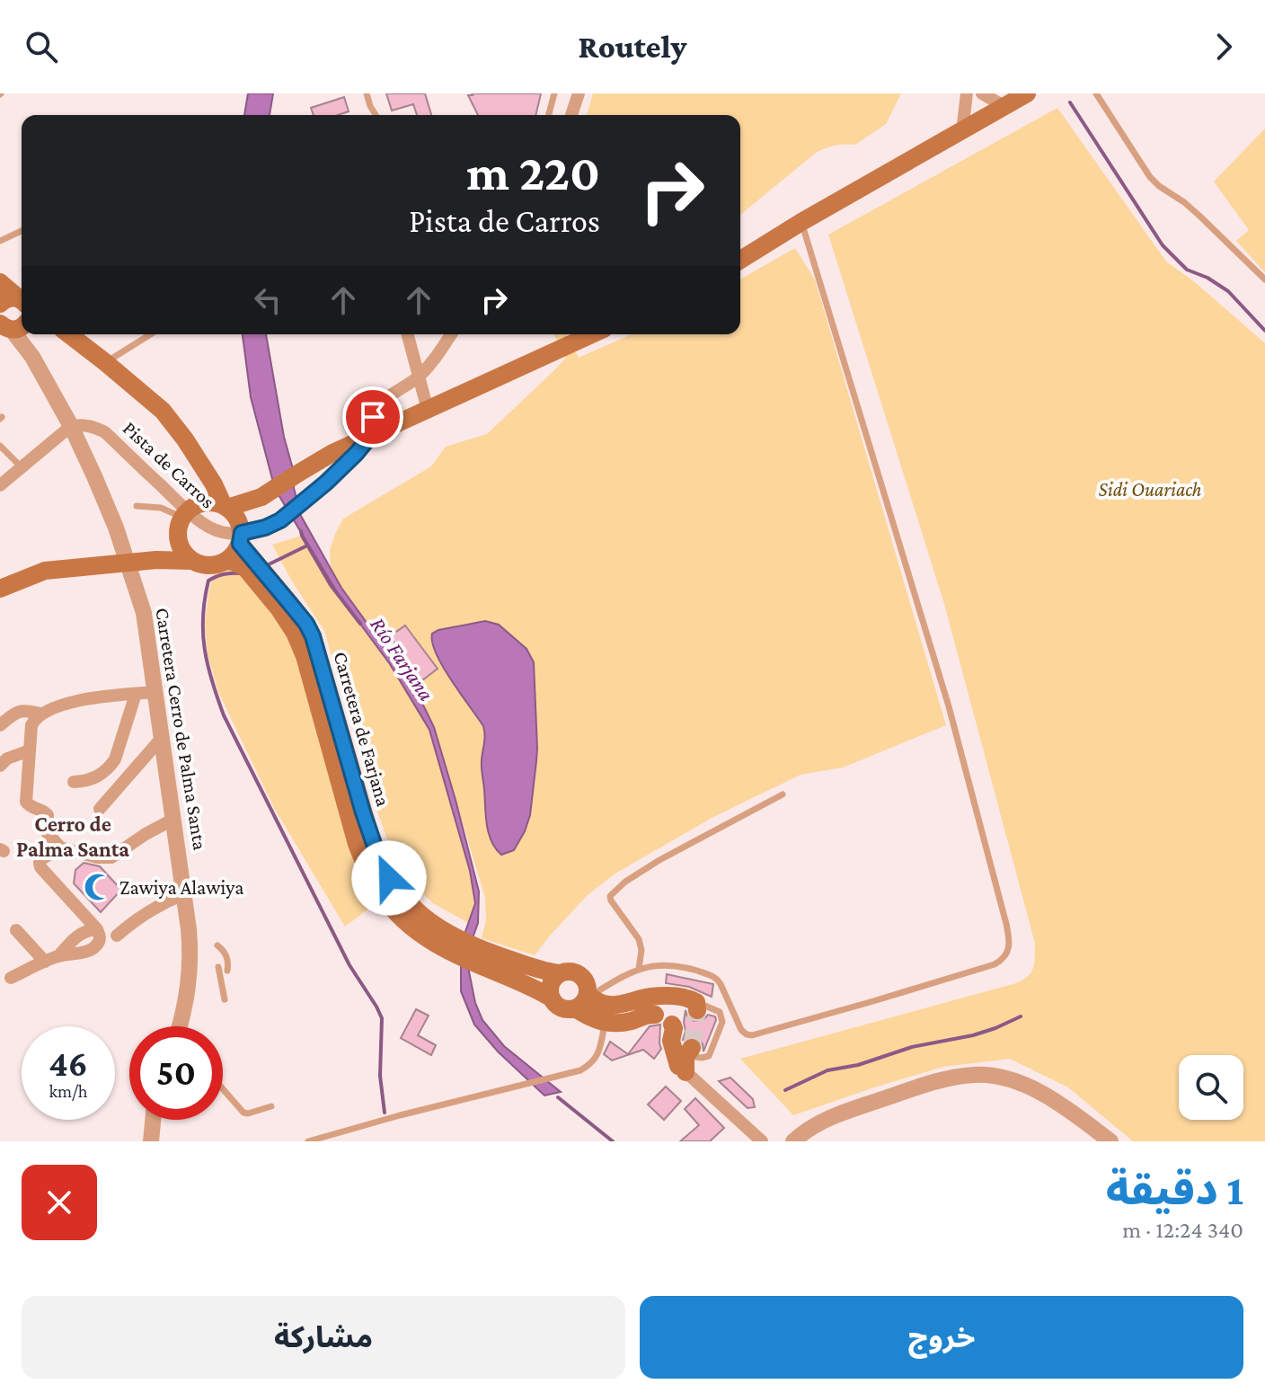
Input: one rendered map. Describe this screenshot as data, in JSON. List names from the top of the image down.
{
  "streets": {
    "main road": ["Carretera de Farjana"],
    "street": ["Pista de Carros", "Carretera Cerro de Palma Santa"]
  },
  "crossings": [
    ["Pista de Carros", "Carretera Cerro de Palma Santa"],
    ["Pista de Carros", "Carretera de Farjana"]
  ],
  "districts": ["Cerro de Palma Santa"],
  "water": ["Río Farjana"],
  "parks": ["Sidi Ouariach"],
  "places": {
    "mosque": ["Zawiya Alawiya"]
  },
  "page": {
    "header": "Routely",
    "turn": ["220 m", "Pista de Carros"],
    "speed": "46 km/h",
    "limit": "50",
    "heading": ["1 دقيقة", "340 m · 12:24"],
    "buttons": ["خروج", "مشاركة"]
  }
}
